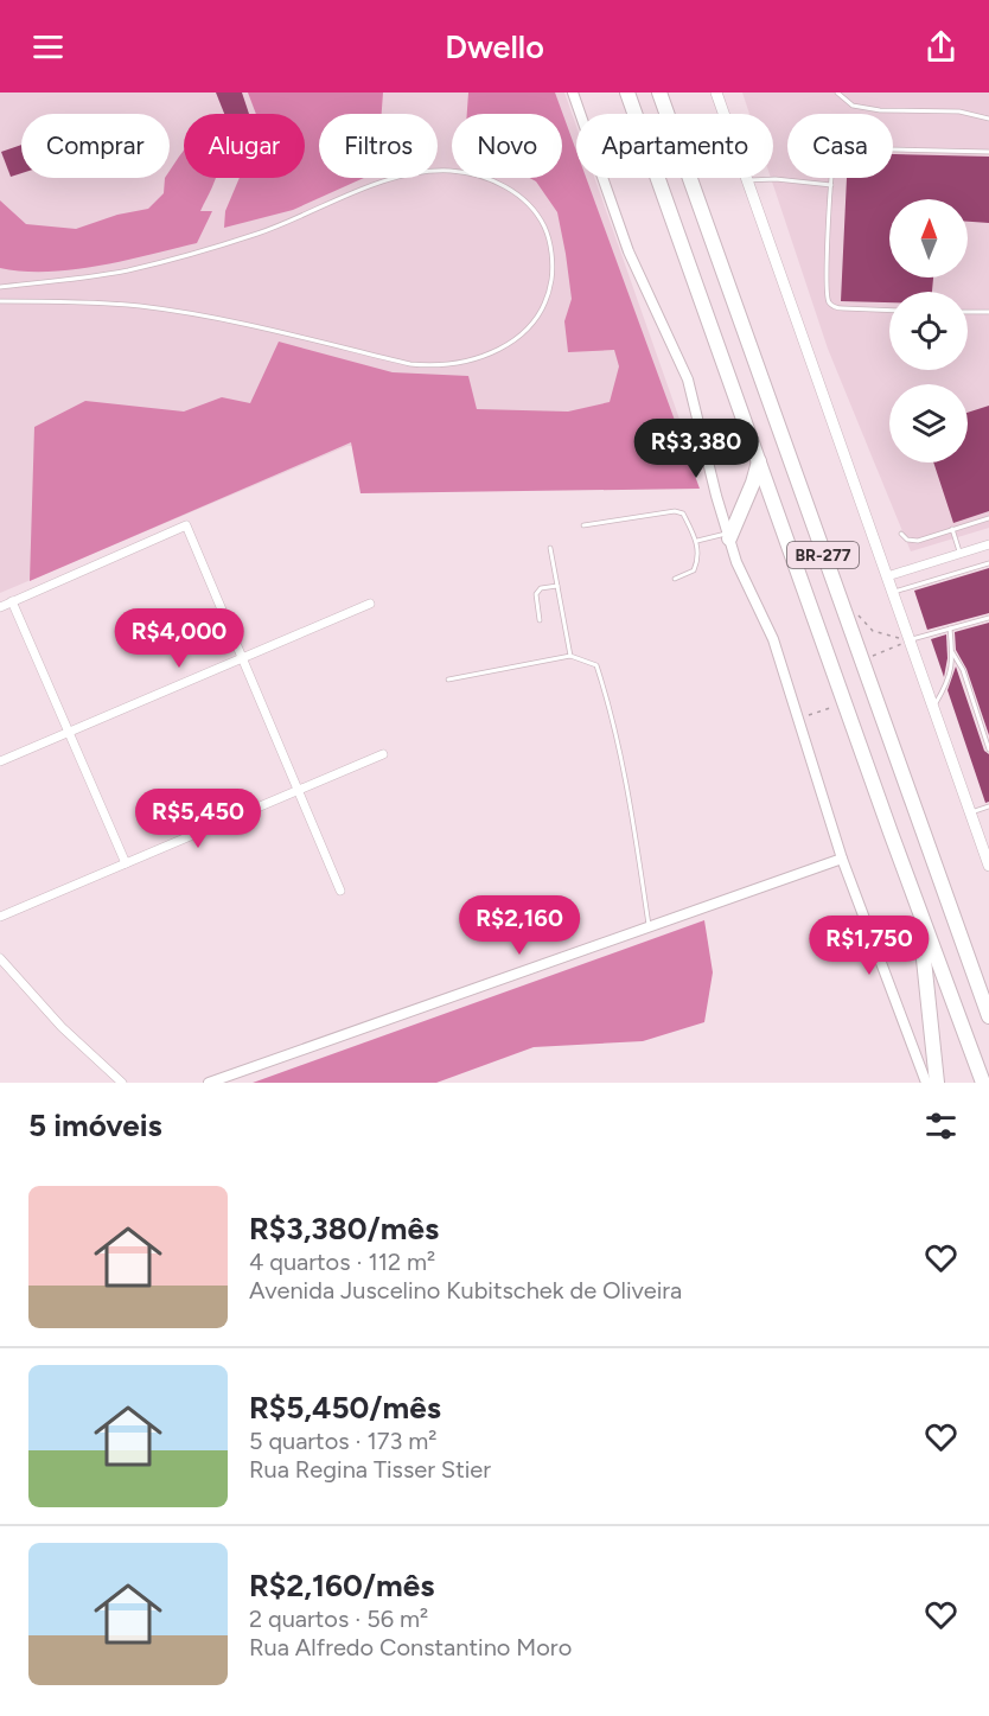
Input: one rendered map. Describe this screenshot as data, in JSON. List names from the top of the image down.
{
  "streets": {
    "highway": ["BR-277"]
  },
  "north": "top",
  "page": {
    "header": "Dwello",
    "chip": [
      "Comprar",
      "Alugar",
      "Filtros",
      "Novo",
      "Apartamento",
      "Casa"
    ],
    "price": [
      "R$3,380",
      "R$4,000",
      "R$5,450",
      "R$2,160",
      "R$1,750"
    ],
    "heading": "5 imóveis",
    "list": [
      {
        "name": "R$3,380/mês",
        "note": "4 quartos · 112 m² · Avenida Juscelino Kubitschek de Oliveira"
      },
      {
        "name": "R$5,450/mês",
        "note": "5 quartos · 173 m² · Rua Regina Tisser Stier"
      },
      {
        "name": "R$2,160/mês",
        "note": "2 quartos · 56 m² · Rua Alfredo Constantino Moro"
      }
    ]
  }
}
